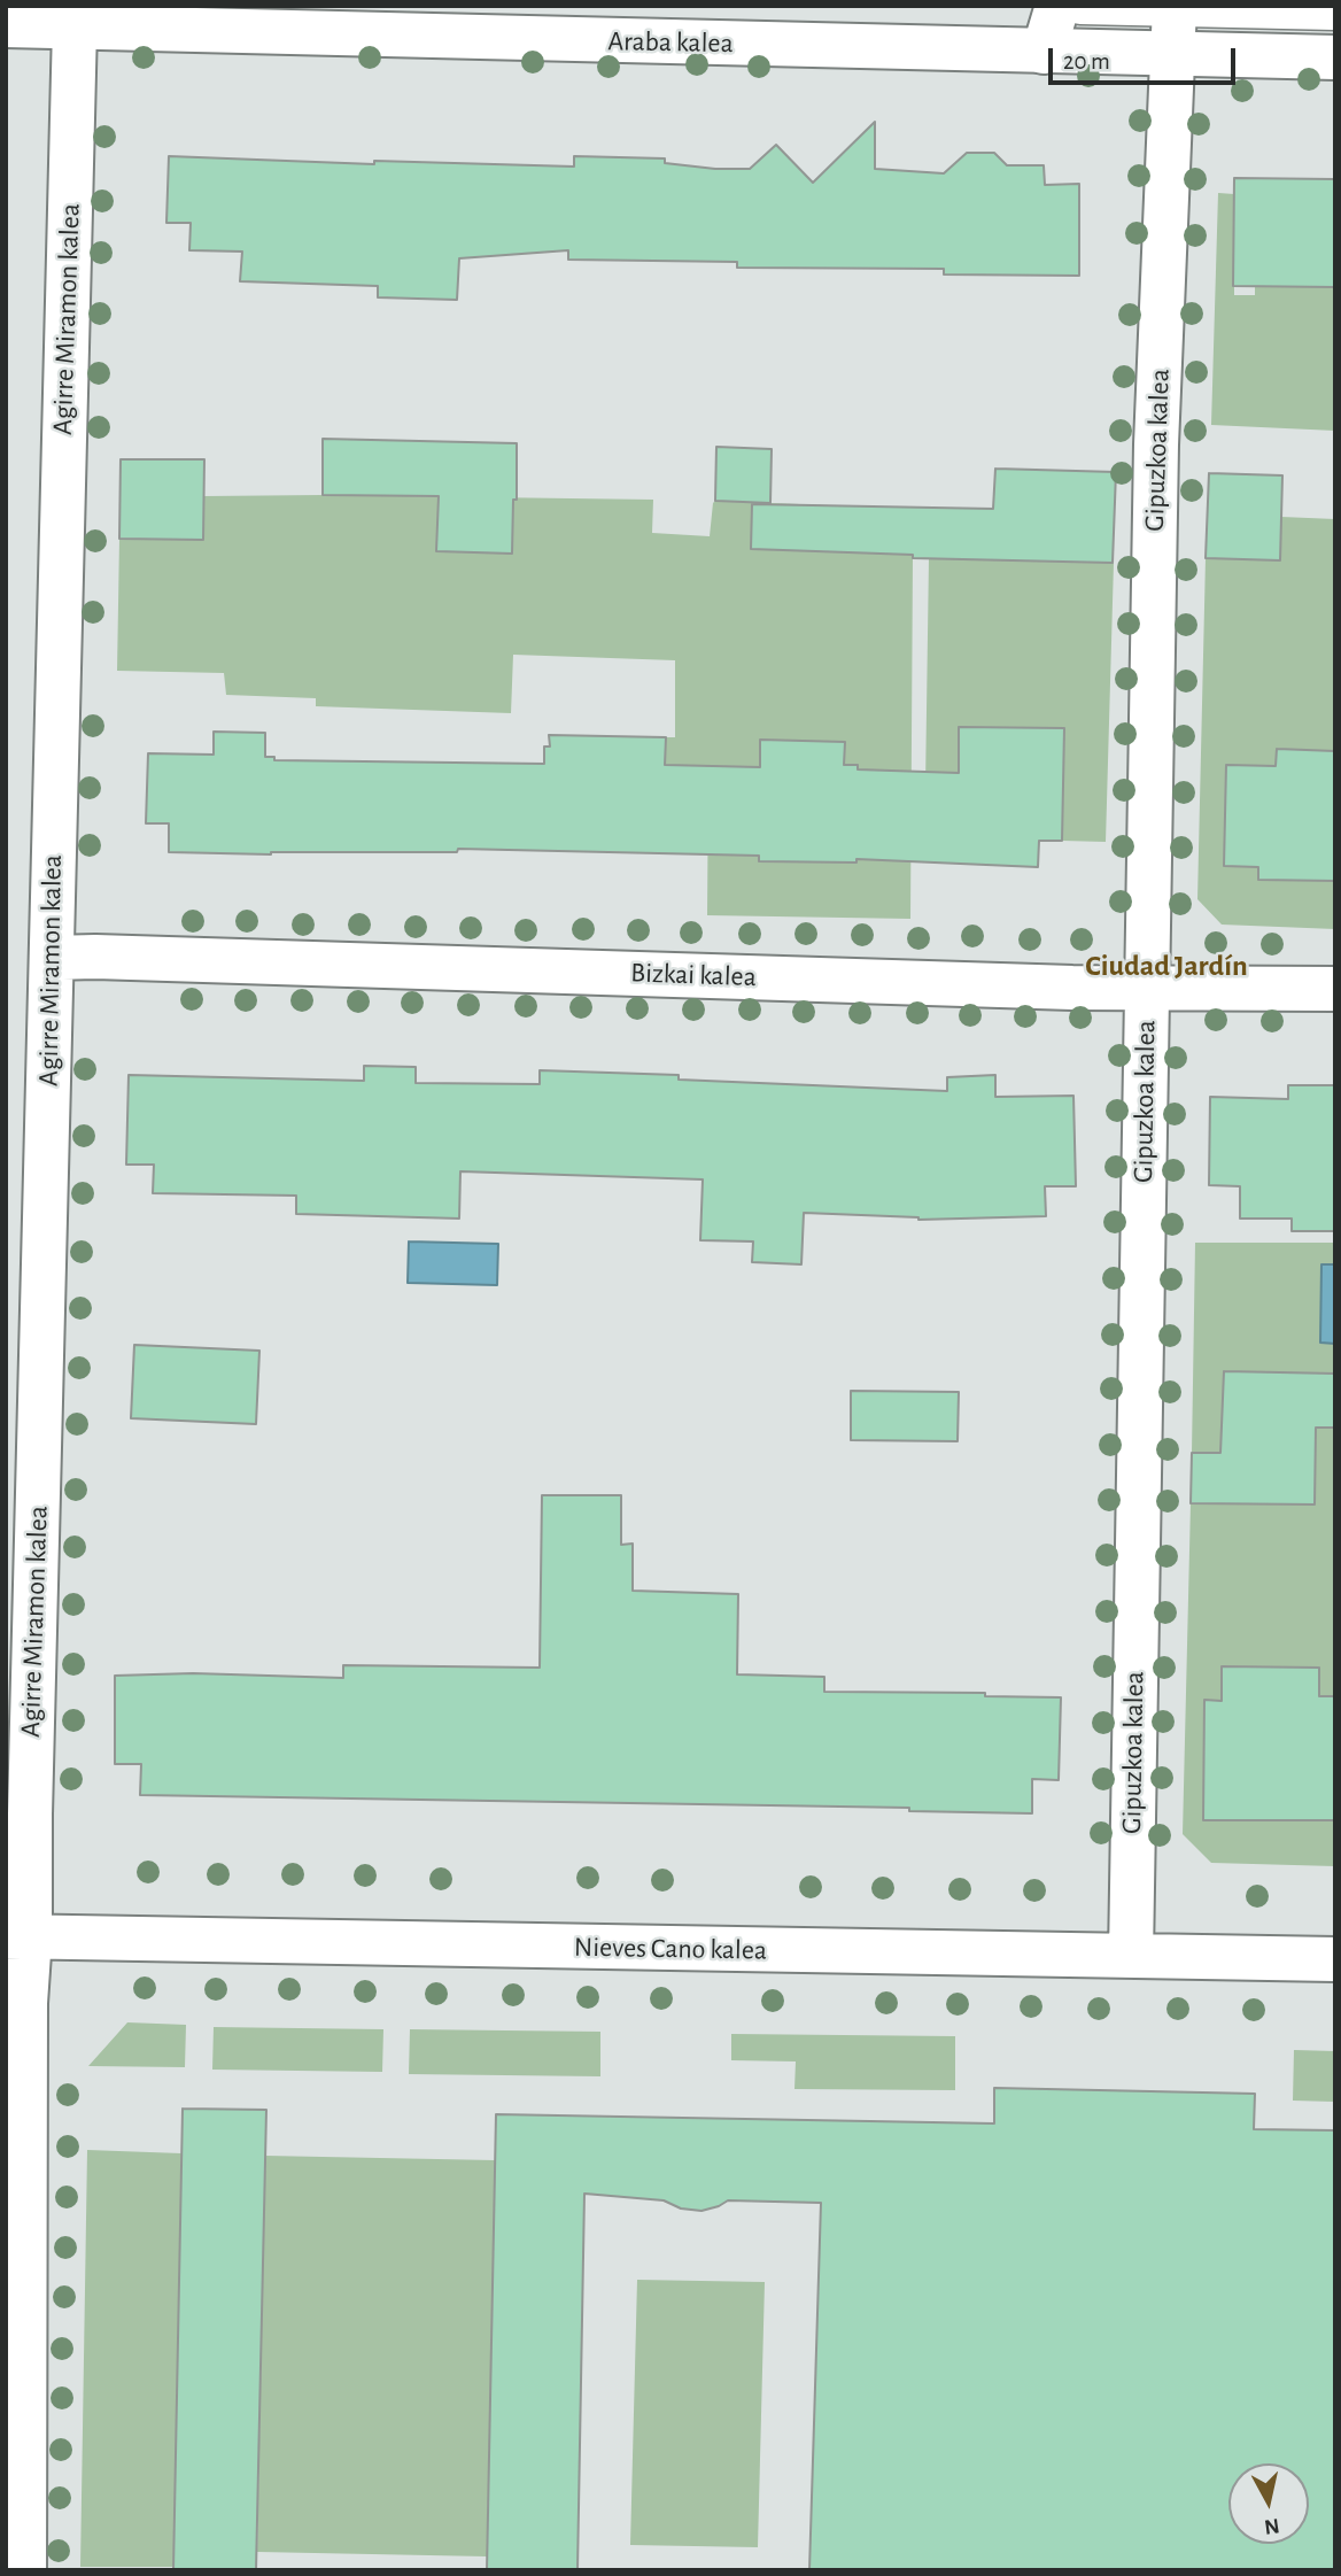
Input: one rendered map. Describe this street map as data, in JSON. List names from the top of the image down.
{
  "streets": {
    "street": [
      "Araba kalea",
      "Agirre Miramon kalea",
      "Gipuzkoa kalea",
      "Bizkai kalea",
      "Nieves Cano kalea"
    ]
  },
  "crossings": [
    ["Araba kalea", "Agirre Miramon kalea"],
    ["Araba kalea", "Gipuzkoa kalea"],
    ["Agirre Miramon kalea", "Bizkai kalea"],
    ["Agirre Miramon kalea", "Nieves Cano kalea"],
    ["Gipuzkoa kalea", "Bizkai kalea"],
    ["Gipuzkoa kalea", "Nieves Cano kalea"]
  ],
  "districts": ["Ciudad Jardín"],
  "scale_bar": "20 m",
  "north": "bottom"
}
